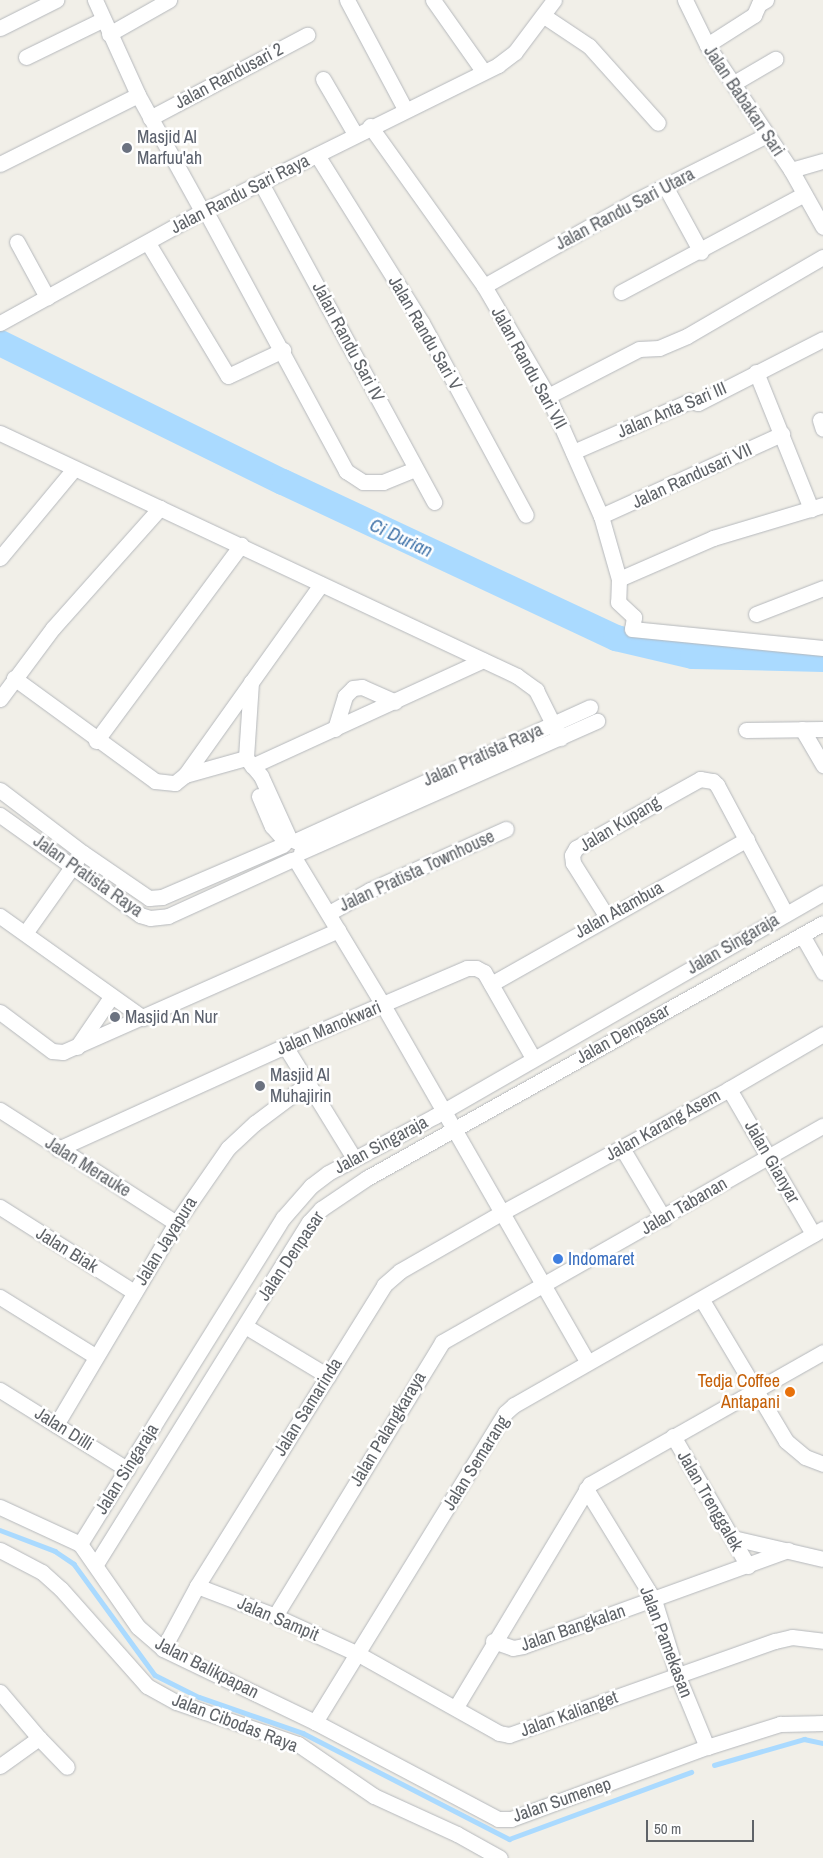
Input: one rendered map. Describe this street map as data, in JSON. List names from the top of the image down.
{
  "streets": {
    "street": [
      "Jalan Randusari 2",
      "Jalan Babakan Sari",
      "Jalan Randu Sari Raya",
      "Jalan Randu Sari Utara",
      "Jalan Randu Sari V",
      "Jalan Randu Sari IV",
      "Jalan Randu Sari VII",
      "Jalan Anta Sari III",
      "Jalan Randusari VII",
      "Jalan Pratista Raya",
      "Jalan Kupang",
      "Jalan Pratista Townhouse",
      "Jalan Atambua",
      "Jalan Singaraja",
      "Jalan Manokwari",
      "Jalan Denpasar",
      "Jalan Karang Asem",
      "Jalan Gianyar",
      "Jalan Merauke",
      "Jalan Tabanan",
      "Jalan Jayapura",
      "Jalan Biak",
      "Jalan Samarinda",
      "Jalan Dilli",
      "Jalan Palangkaraya",
      "Jalan Semarang",
      "Jalan Trenggalek",
      "Jalan Sampit",
      "Jalan Bangkalan",
      "Jalan Pamekasan",
      "Jalan Balikpapan",
      "Jalan Kalianget",
      "Jalan Cibodas Raya",
      "Jalan Sumenep"
    ]
  },
  "crossings": [
    ["Jalan Babakan Sari", "Jalan Randu Sari Utara"],
    ["Jalan Randu Sari Raya", "Jalan Randu Sari V"],
    ["Jalan Randu Sari Raya", "Jalan Randu Sari IV"],
    ["Jalan Randu Sari Raya", "Jalan Randu Sari VII"],
    ["Jalan Randu Sari Utara", "Jalan Randu Sari VII"],
    ["Jalan Randu Sari VII", "Jalan Anta Sari III"],
    ["Jalan Randu Sari VII", "Jalan Randusari VII"],
    ["Jalan Kupang", "Jalan Atambua"],
    ["Jalan Atambua", "Jalan Manokwari"],
    ["Jalan Singaraja", "Jalan Manokwari"],
    ["Jalan Singaraja", "Jalan Denpasar"],
    ["Jalan Singaraja", "Jalan Dilli"],
    ["Jalan Singaraja", "Jalan Balikpapan"],
    ["Jalan Manokwari", "Jalan Merauke"],
    ["Jalan Denpasar", "Jalan Balikpapan"],
    ["Jalan Karang Asem", "Jalan Gianyar"],
    ["Jalan Karang Asem", "Jalan Samarinda"],
    ["Jalan Gianyar", "Jalan Tabanan"],
    ["Jalan Gianyar", "Jalan Semarang"],
    ["Jalan Merauke", "Jalan Jayapura"],
    ["Jalan Tabanan", "Jalan Palangkaraya"],
    ["Jalan Jayapura", "Jalan Biak"],
    ["Jalan Jayapura", "Jalan Dilli"],
    ["Jalan Samarinda", "Jalan Sampit"],
    ["Jalan Samarinda", "Jalan Balikpapan"],
    ["Jalan Palangkaraya", "Jalan Sampit"],
    ["Jalan Semarang", "Jalan Sampit"],
    ["Jalan Semarang", "Jalan Balikpapan"],
    ["Jalan Semarang", "Jalan Kalianget"],
    ["Jalan Semarang", "Jalan Sumenep"],
    ["Jalan Trenggalek", "Jalan Bangkalan"],
    ["Jalan Sampit", "Jalan Kalianget"],
    ["Jalan Bangkalan", "Jalan Pamekasan"],
    ["Jalan Pamekasan", "Jalan Kalianget"],
    ["Jalan Pamekasan", "Jalan Sumenep"],
    ["Jalan Balikpapan", "Jalan Sumenep"]
  ],
  "water": ["Ci Durian"],
  "places": [
    "Masjid Al Marfuu'ah",
    "Masjid An Nur",
    "Masjid Al Muhajirin",
    "Indomaret",
    "Tedja Coffee Antapani"
  ],
  "scale_bar": "50 m"
}
